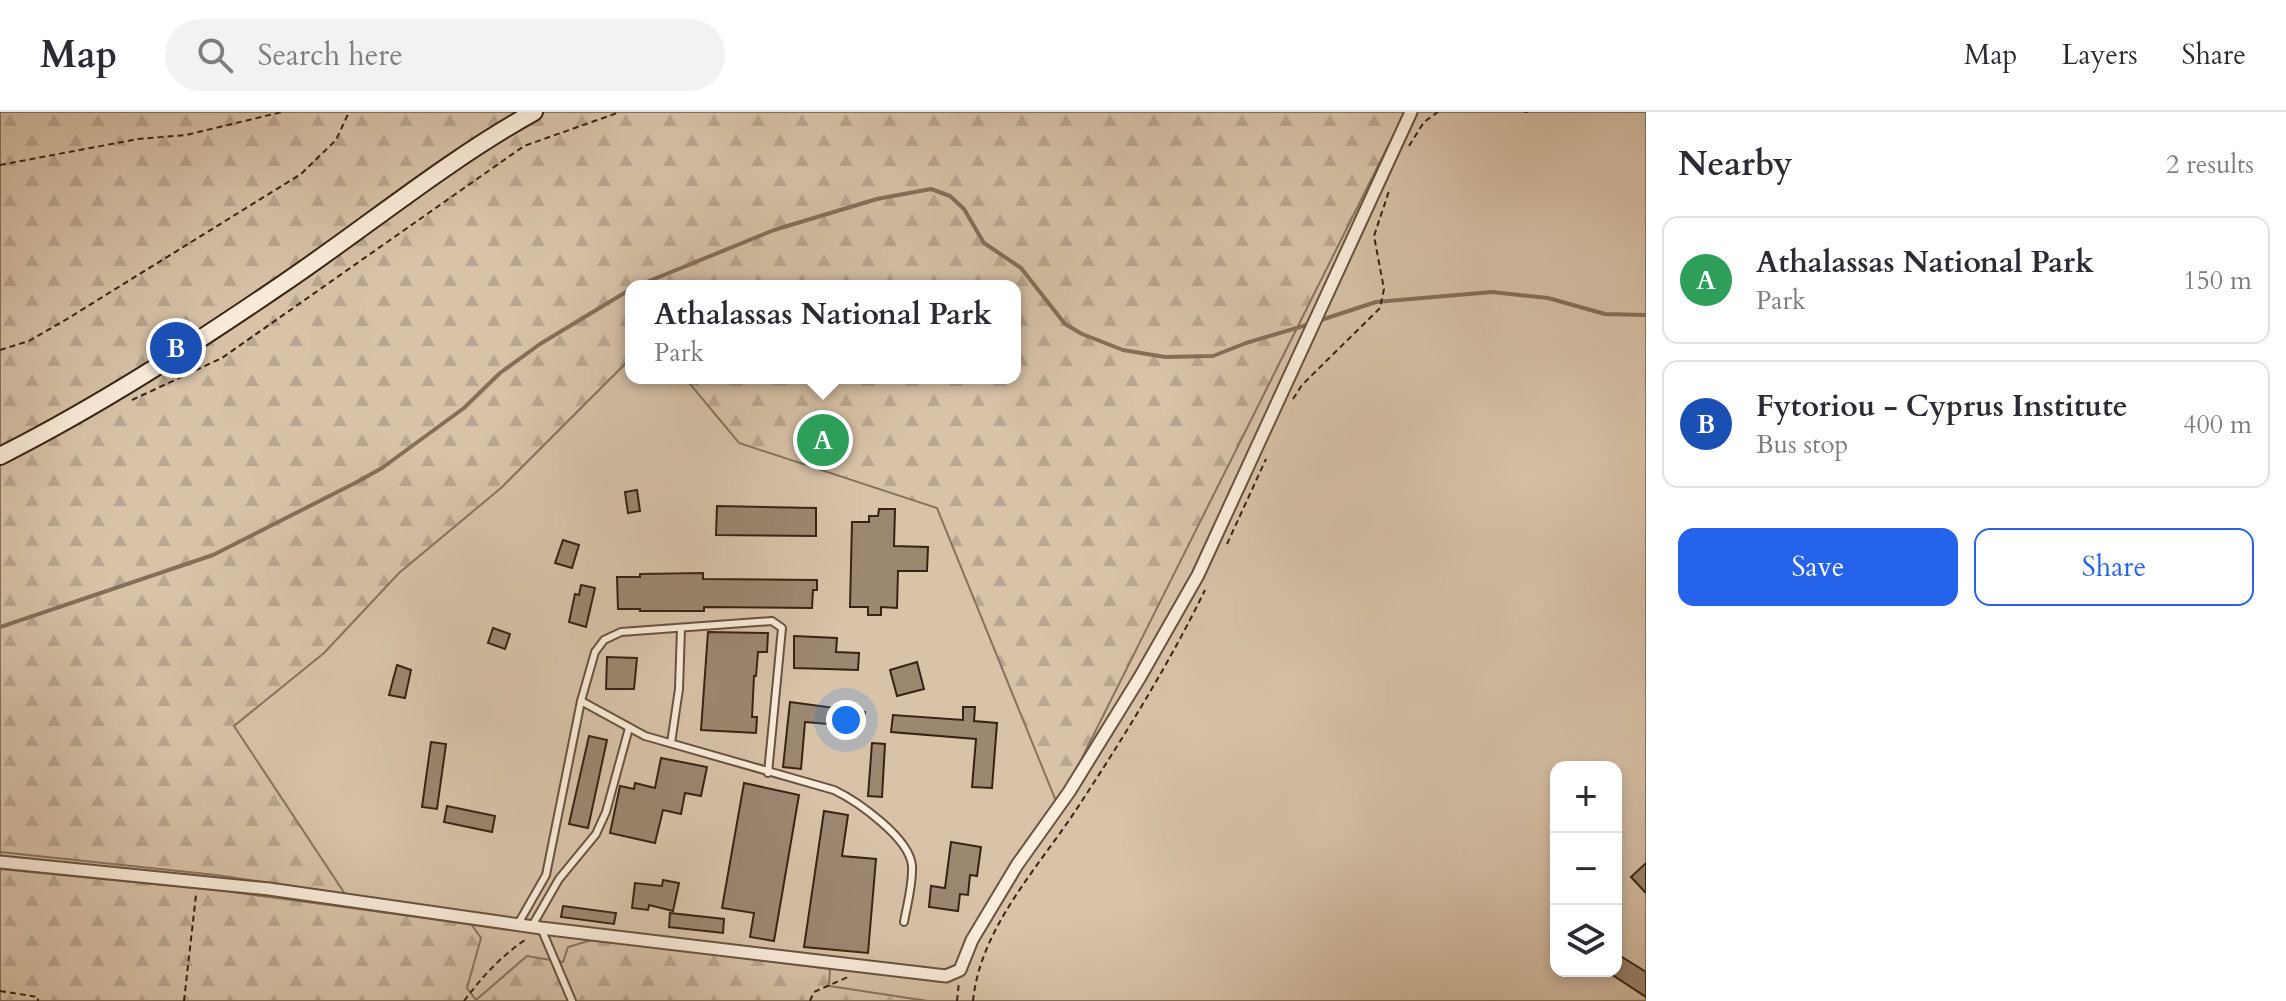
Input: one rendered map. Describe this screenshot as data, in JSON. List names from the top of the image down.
{
  "page": {
    "header": "Map",
    "search": "Search here",
    "nav": ["Map", "Layers", "Share"],
    "heading": ["Nearby", "2 results"],
    "list": [
      {
        "mark": "A",
        "name": "Athalassas National Park",
        "note": "Park",
        "value": "150 m"
      },
      {
        "mark": "B",
        "name": "Fytoriou - Cyprus Institute",
        "note": "Bus stop",
        "value": "400 m"
      }
    ],
    "popup": ["Athalassas National Park", "Park"],
    "pins": ["B", "A"],
    "buttons": ["Save", "Share"],
    "map_buttons": ["+", "−"]
  }
}
